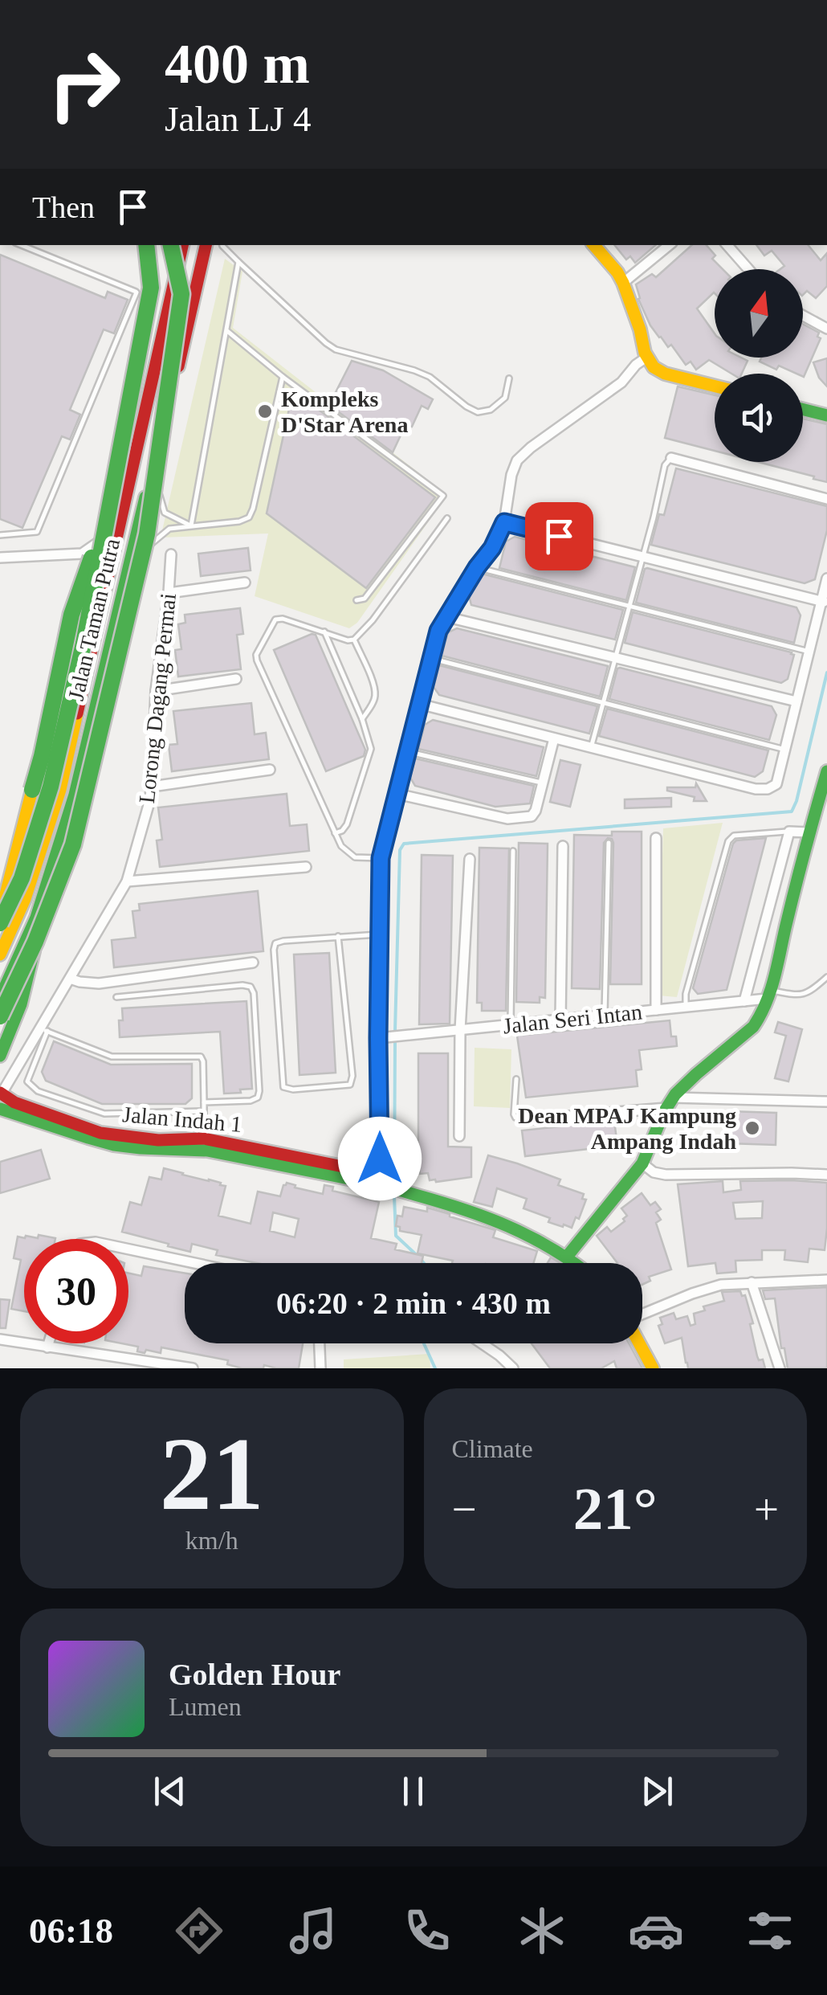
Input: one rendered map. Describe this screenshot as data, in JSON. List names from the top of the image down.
{
  "streets": {
    "main road": ["Jalan Taman Putra", "Jalan Indah 1"],
    "street": ["Lorong Dagang Permai", "Jalan Seri Intan"]
  },
  "crossings": [
    ["Lorong Dagang Permai", "Jalan Indah 1"]
  ],
  "places": ["Kompleks D'Star Arena", "Dean MPAJ Kampung Ampang Indah"],
  "north": "top",
  "page": {
    "turn": ["400 m", "Jalan LJ 4"],
    "then": "Then",
    "limit": "30",
    "trip": "06:20 · 2 min · 430 m",
    "tile": [
      ["21", "km/h"],
      "Climate"
    ],
    "heat": ["−", "21°", "+"],
    "song": ["Golden Hour", "Lumen"],
    "tabs": "06:18"
  }
}
